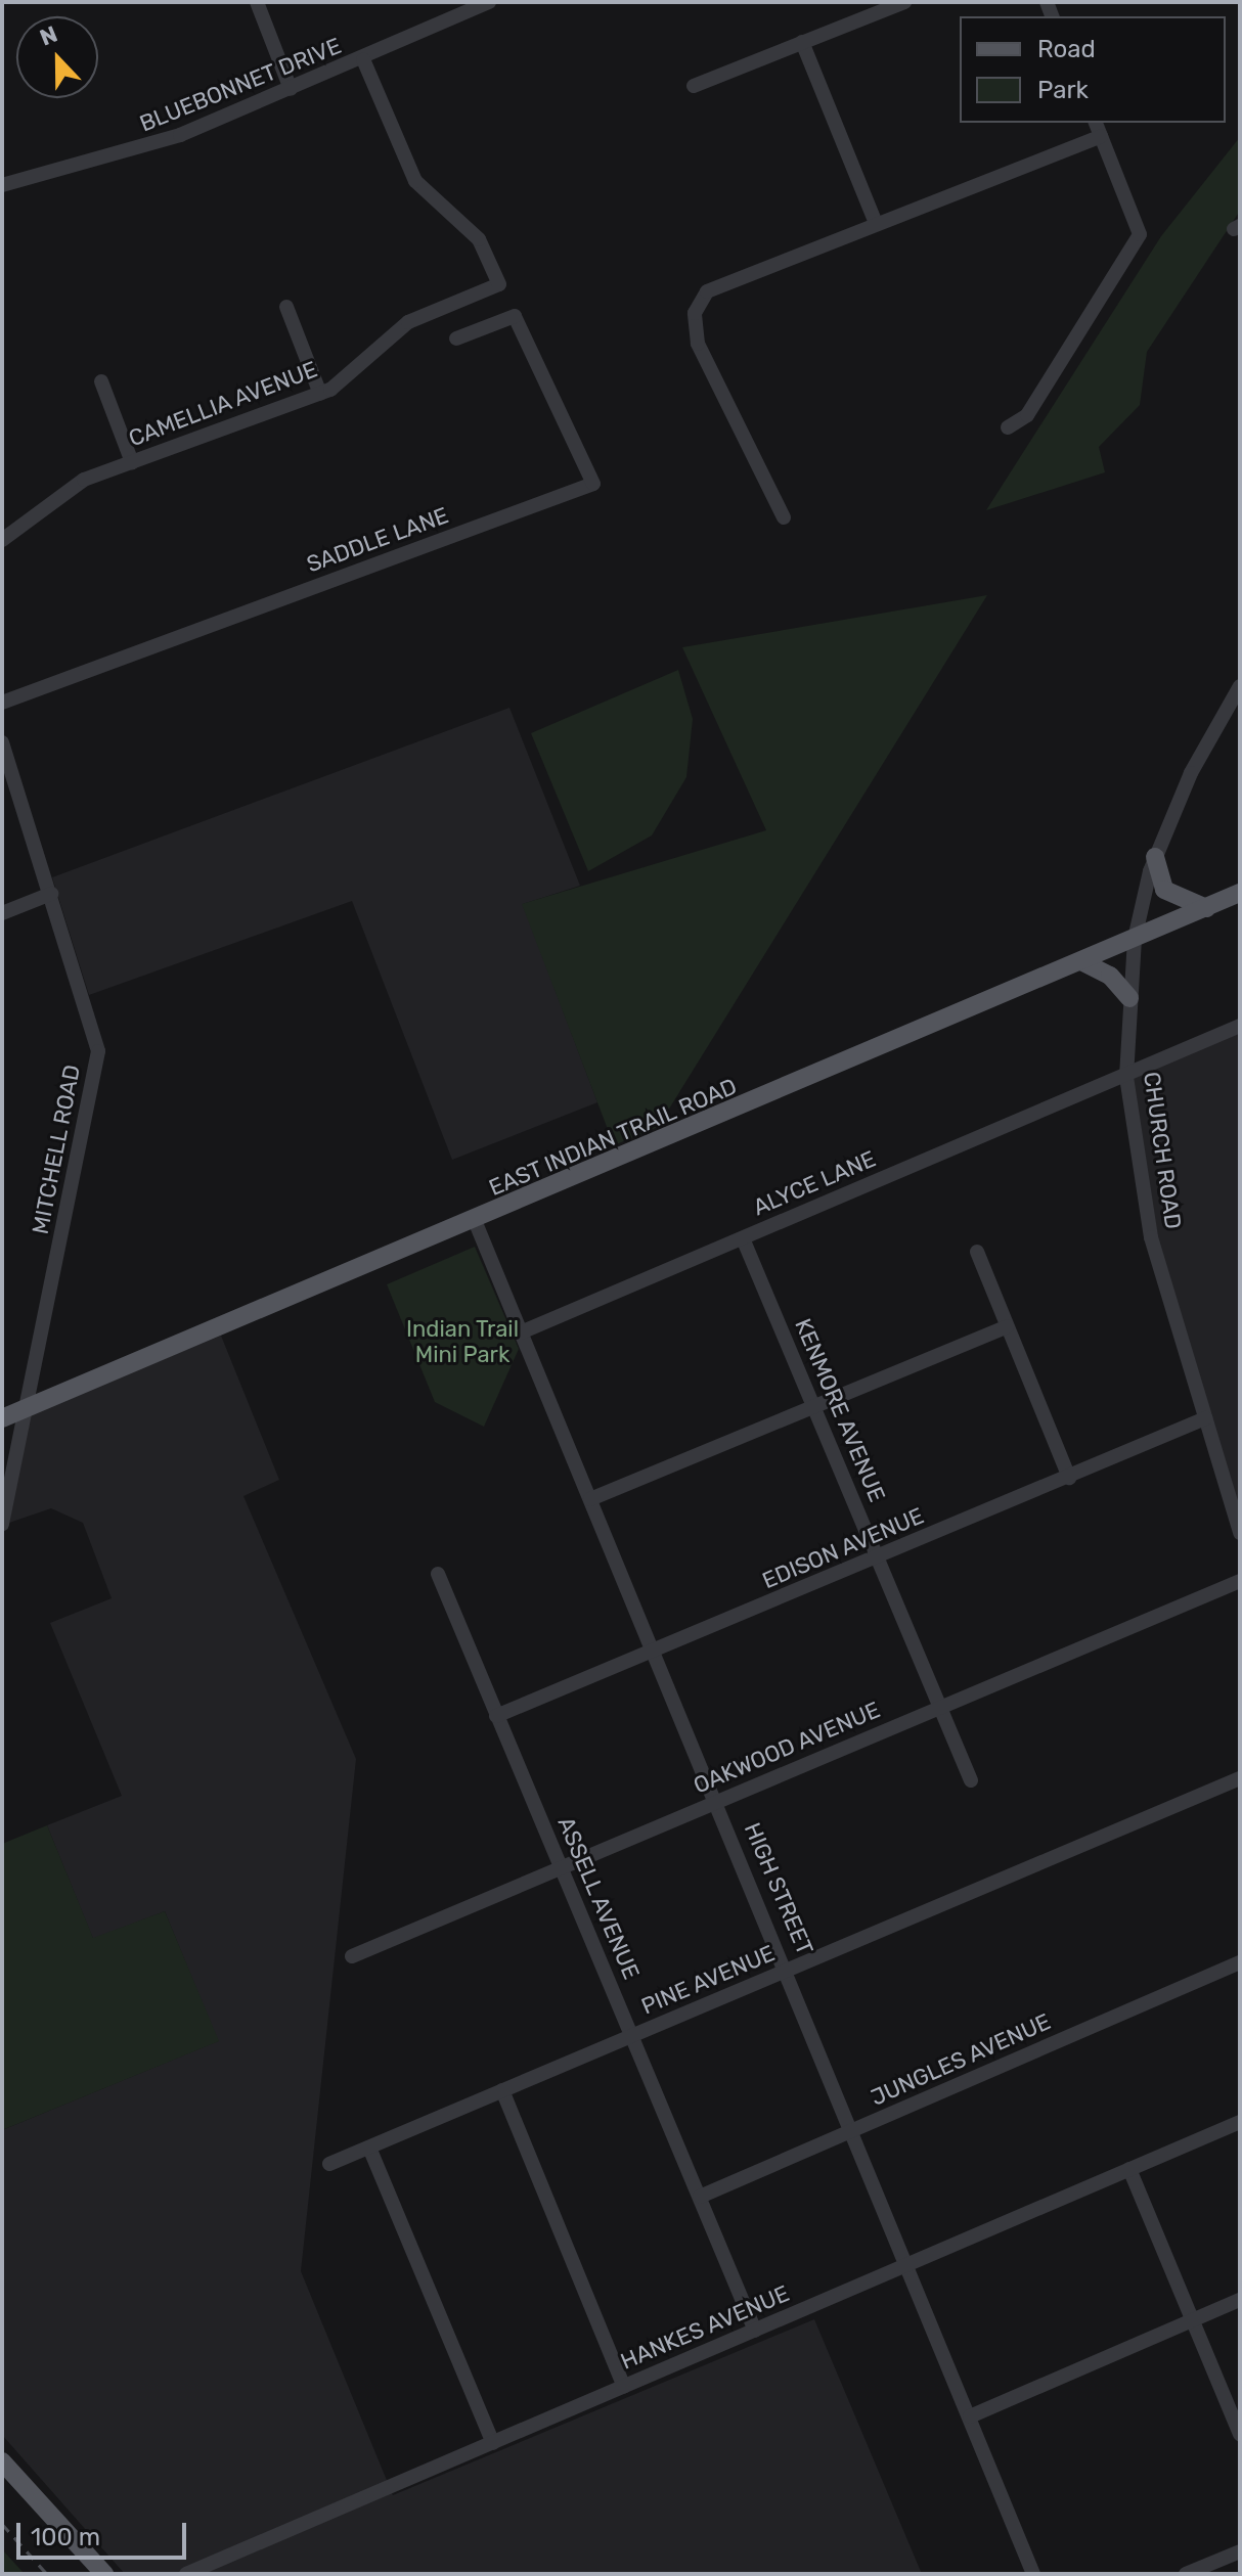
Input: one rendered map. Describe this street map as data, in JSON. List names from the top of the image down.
{
  "streets": {
    "main road": ["EAST INDIAN TRAIL ROAD"],
    "street": [
      "BLUEBONNET DRIVE",
      "CAMELLIA AVENUE",
      "SADDLE LANE",
      "MITCHELL ROAD",
      "CHURCH ROAD",
      "ALYCE LANE",
      "KENMORE AVENUE",
      "EDISON AVENUE",
      "OAKWOOD AVENUE",
      "HIGH STREET",
      "ASSELL AVENUE",
      "PINE AVENUE",
      "JUNGLES AVENUE",
      "HANKES AVENUE"
    ]
  },
  "crossings": [
    ["BLUEBONNET DRIVE", "CAMELLIA AVENUE"],
    ["EAST INDIAN TRAIL ROAD", "MITCHELL ROAD"],
    ["EAST INDIAN TRAIL ROAD", "CHURCH ROAD"],
    ["EAST INDIAN TRAIL ROAD", "HIGH STREET"],
    ["CHURCH ROAD", "ALYCE LANE"],
    ["CHURCH ROAD", "EDISON AVENUE"],
    ["ALYCE LANE", "KENMORE AVENUE"],
    ["ALYCE LANE", "HIGH STREET"],
    ["KENMORE AVENUE", "EDISON AVENUE"],
    ["KENMORE AVENUE", "OAKWOOD AVENUE"],
    ["EDISON AVENUE", "HIGH STREET"],
    ["EDISON AVENUE", "ASSELL AVENUE"],
    ["OAKWOOD AVENUE", "HIGH STREET"],
    ["OAKWOOD AVENUE", "ASSELL AVENUE"],
    ["HIGH STREET", "PINE AVENUE"],
    ["HIGH STREET", "JUNGLES AVENUE"],
    ["HIGH STREET", "HANKES AVENUE"],
    ["ASSELL AVENUE", "PINE AVENUE"],
    ["ASSELL AVENUE", "JUNGLES AVENUE"],
    ["ASSELL AVENUE", "HANKES AVENUE"]
  ],
  "parks": ["Indian Trail Mini Park"],
  "legend": ["Road", "Park"],
  "scale_bar": "100 m",
  "north": "top"
}
